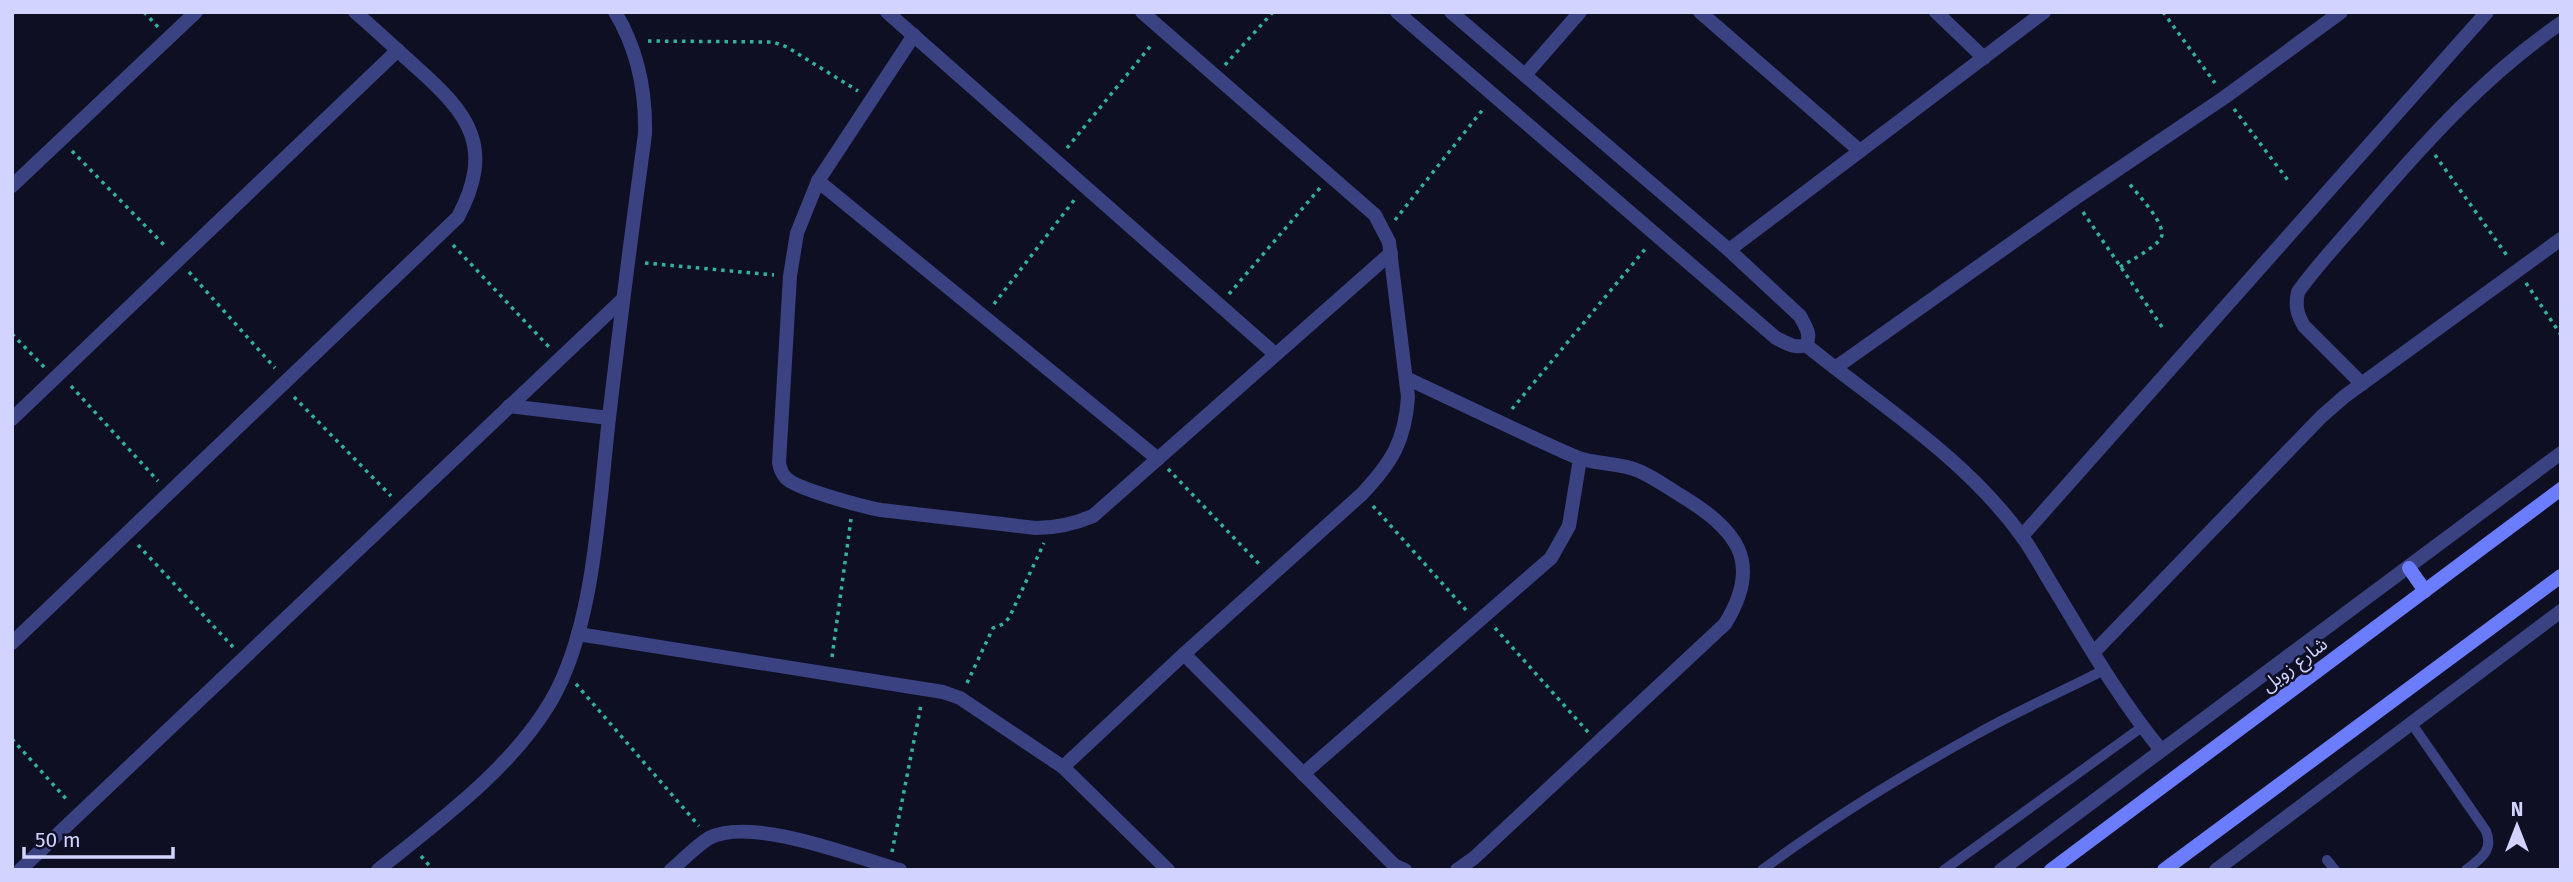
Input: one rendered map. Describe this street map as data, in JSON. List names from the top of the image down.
{
  "streets": {
    "main road": ["شارع زويل"]
  },
  "scale_bar": "50 m",
  "north": "top"
}
